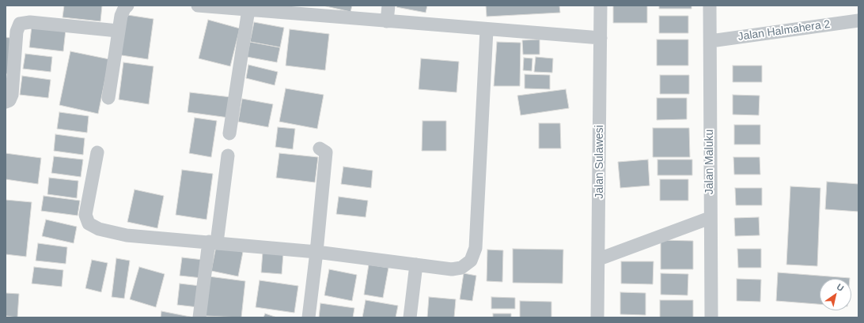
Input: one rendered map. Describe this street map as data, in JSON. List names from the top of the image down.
{
  "streets": {
    "street": ["Jalan Halmahera 2", "Jalan Sulawesi", "Jalan Maluku"]
  },
  "crossings": [
    ["Jalan Halmahera 2", "Jalan Maluku"]
  ],
  "north": "top right"
}
